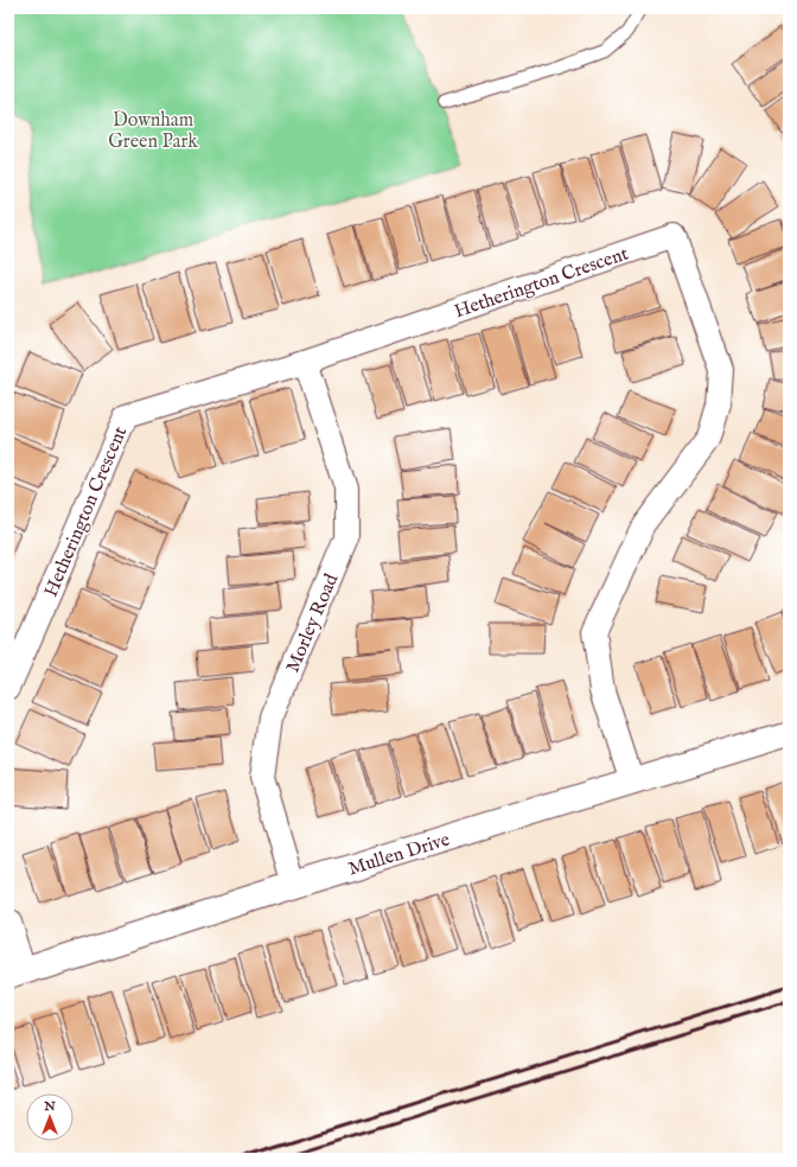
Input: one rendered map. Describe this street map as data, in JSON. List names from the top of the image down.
{
  "streets": {
    "street": ["Hetherington Crescent", "Morley Road", "Mullen Drive"]
  },
  "crossings": [
    ["Hetherington Crescent", "Morley Road"],
    ["Hetherington Crescent", "Mullen Drive"],
    ["Morley Road", "Mullen Drive"]
  ],
  "parks": ["Downham Green Park"],
  "north": "top"
}
